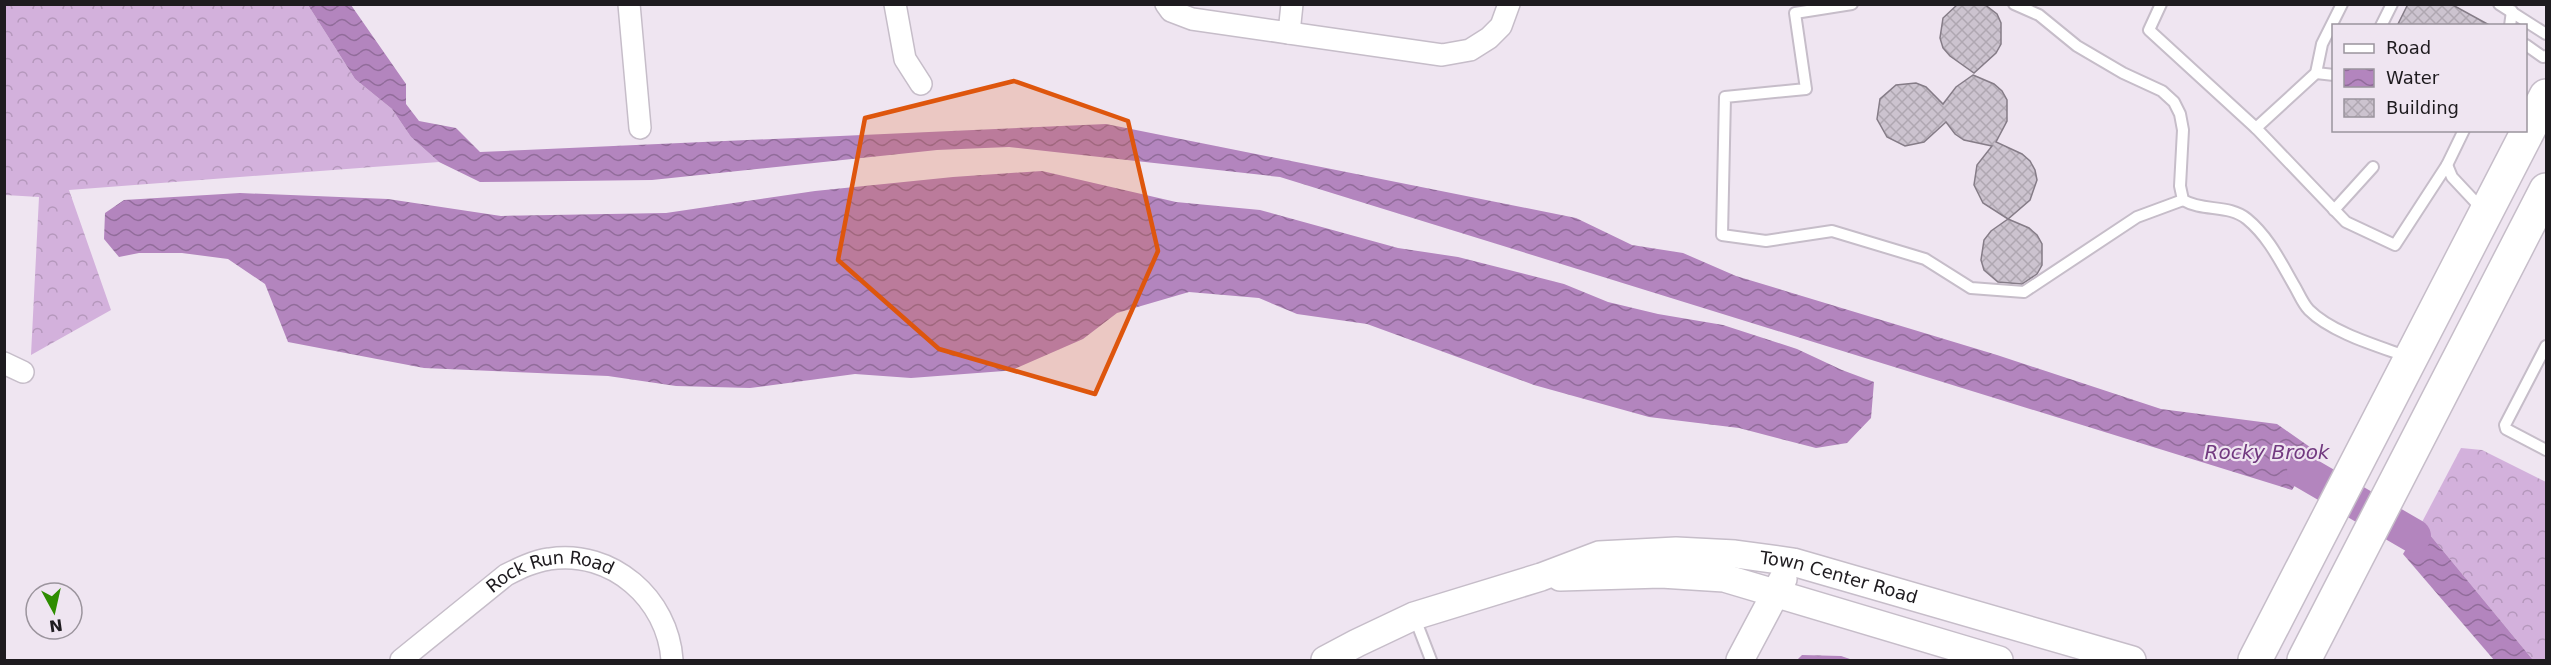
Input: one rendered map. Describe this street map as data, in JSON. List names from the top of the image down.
{
  "streets": {
    "street": ["Town Center Road", "Rock Run Road"]
  },
  "water": ["Rocky Brook"],
  "legend": ["Road", "Water", "Building"],
  "north": "bottom"
}
